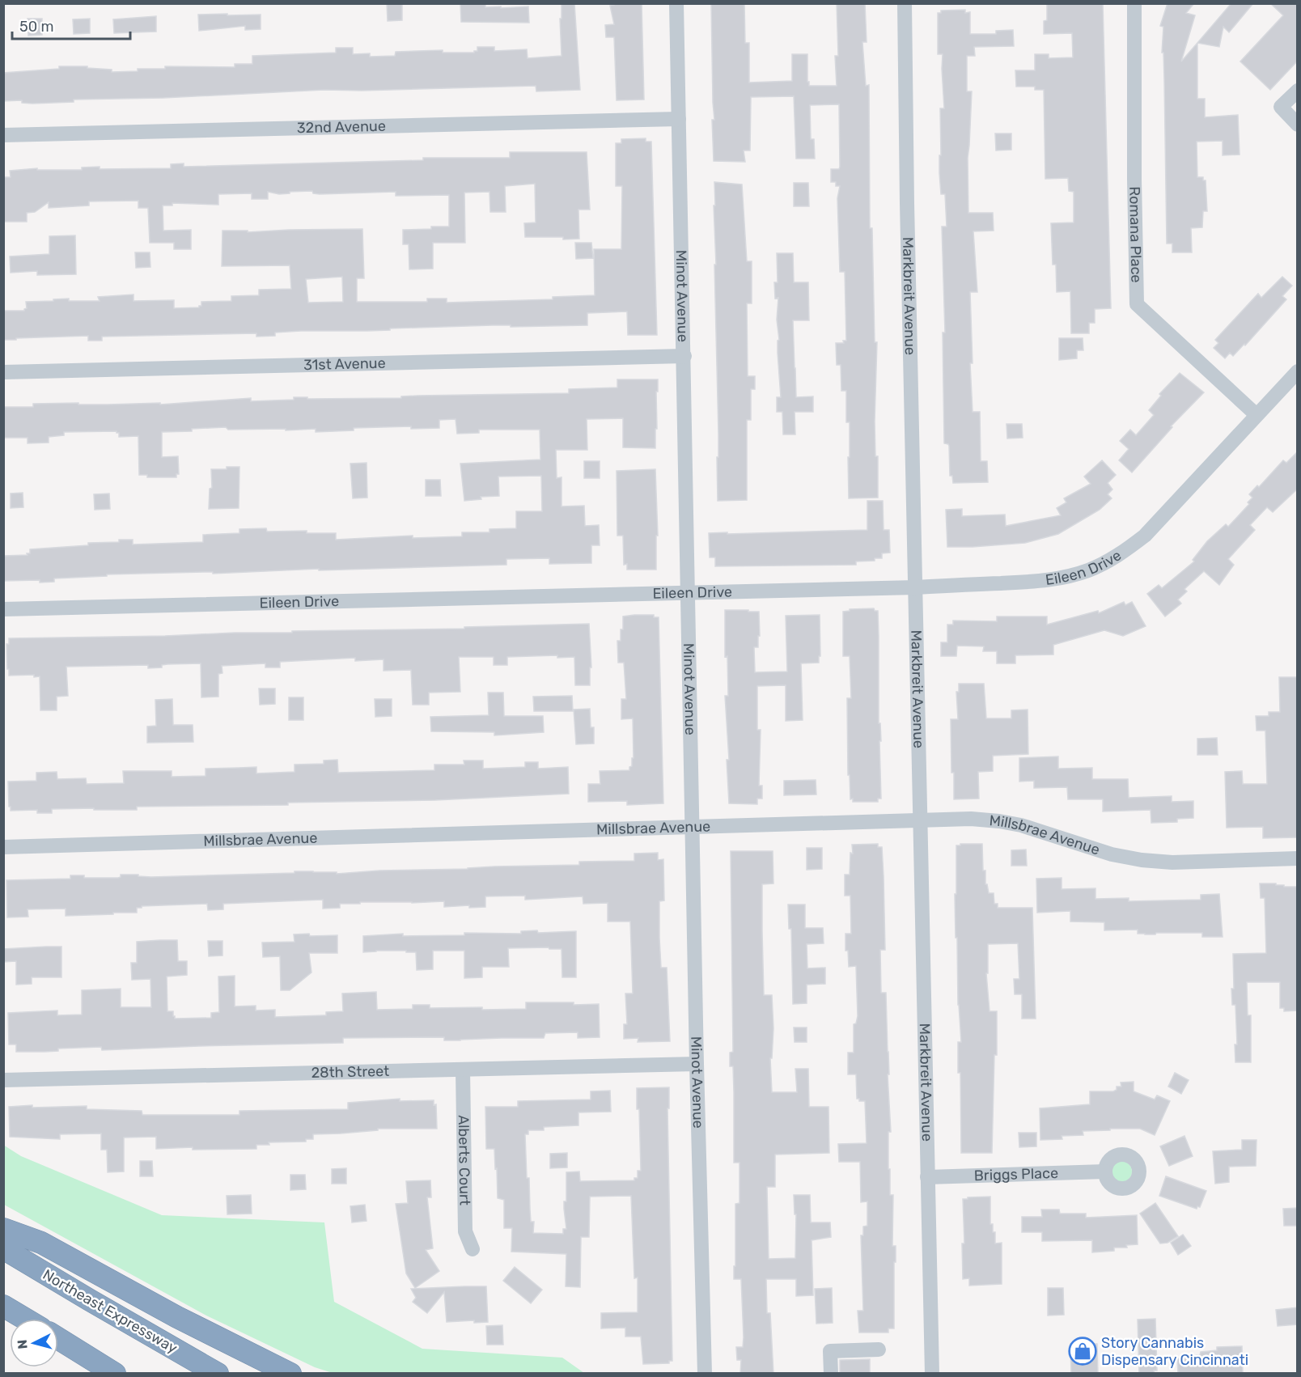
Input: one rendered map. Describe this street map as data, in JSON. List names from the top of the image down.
{
  "streets": {
    "highway": ["Northeast Expressway"],
    "street": [
      "32nd Avenue",
      "Romana Place",
      "Minot Avenue",
      "Markbreit Avenue",
      "31st Avenue",
      "Eileen Drive",
      "Millsbrae Avenue",
      "28th Street",
      "Alberts Court",
      "Briggs Place"
    ]
  },
  "crossings": [
    ["32nd Avenue", "Minot Avenue"],
    ["Romana Place", "Eileen Drive"],
    ["Minot Avenue", "31st Avenue"],
    ["Minot Avenue", "Eileen Drive"],
    ["Minot Avenue", "Millsbrae Avenue"],
    ["Minot Avenue", "28th Street"],
    ["Markbreit Avenue", "Eileen Drive"],
    ["Markbreit Avenue", "Millsbrae Avenue"],
    ["Markbreit Avenue", "Briggs Place"],
    ["28th Street", "Alberts Court"]
  ],
  "places": {
    "shop": ["Story Cannabis Dispensary Cincinnati"]
  },
  "scale_bar": "50 m",
  "north": "left"
}
